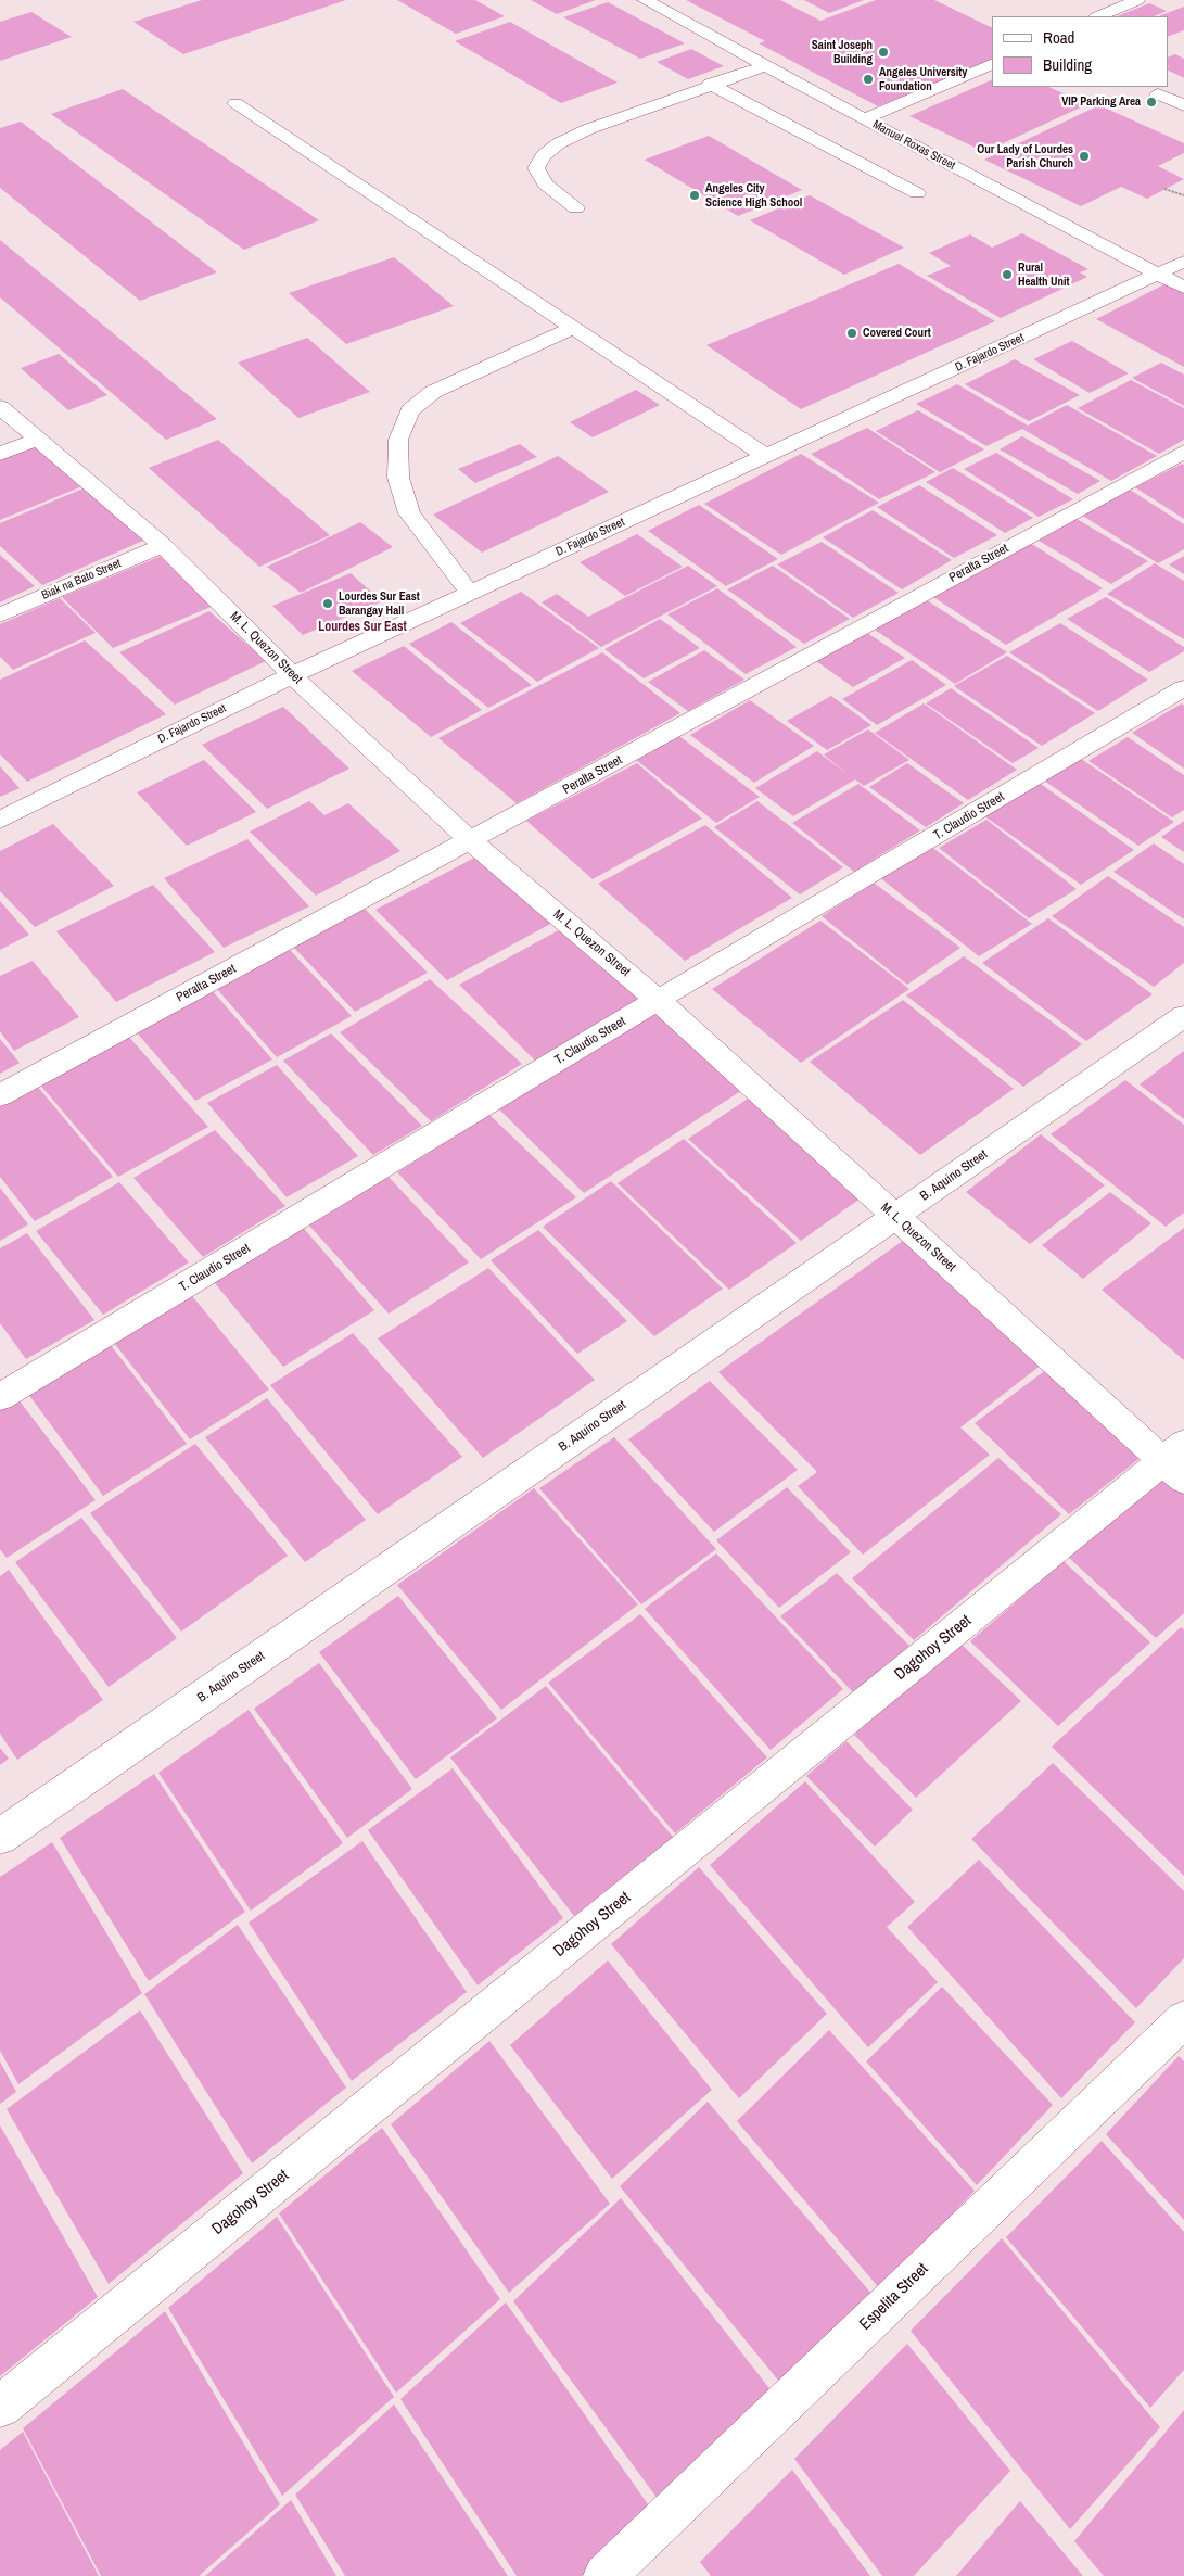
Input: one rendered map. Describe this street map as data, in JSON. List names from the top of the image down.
{
  "streets": {
    "street": [
      "Manuel Roxas Street",
      "D. Fajardo Street",
      "Peralta Street",
      "Biak na Bato Street",
      "M. L. Quezon Street",
      "T. Claudio Street",
      "B. Aquino Street",
      "Dagohoy Street",
      "Espelita Street"
    ]
  },
  "crossings": [
    ["Manuel Roxas Street", "D. Fajardo Street"],
    ["D. Fajardo Street", "M. L. Quezon Street"],
    ["Peralta Street", "M. L. Quezon Street"],
    ["Biak na Bato Street", "M. L. Quezon Street"],
    ["M. L. Quezon Street", "T. Claudio Street"],
    ["M. L. Quezon Street", "B. Aquino Street"],
    ["M. L. Quezon Street", "Dagohoy Street"]
  ],
  "districts": ["Lourdes Sur East"],
  "places": [
    "Saint Joseph Building",
    "Angeles University Foundation",
    "VIP Parking Area",
    "Our Lady of Lourdes Parish Church",
    "Angeles City Science High School",
    "Rural Health Unit",
    "Covered Court",
    "Lourdes Sur East Barangay Hall"
  ],
  "legend": ["Road", "Building"]
}
